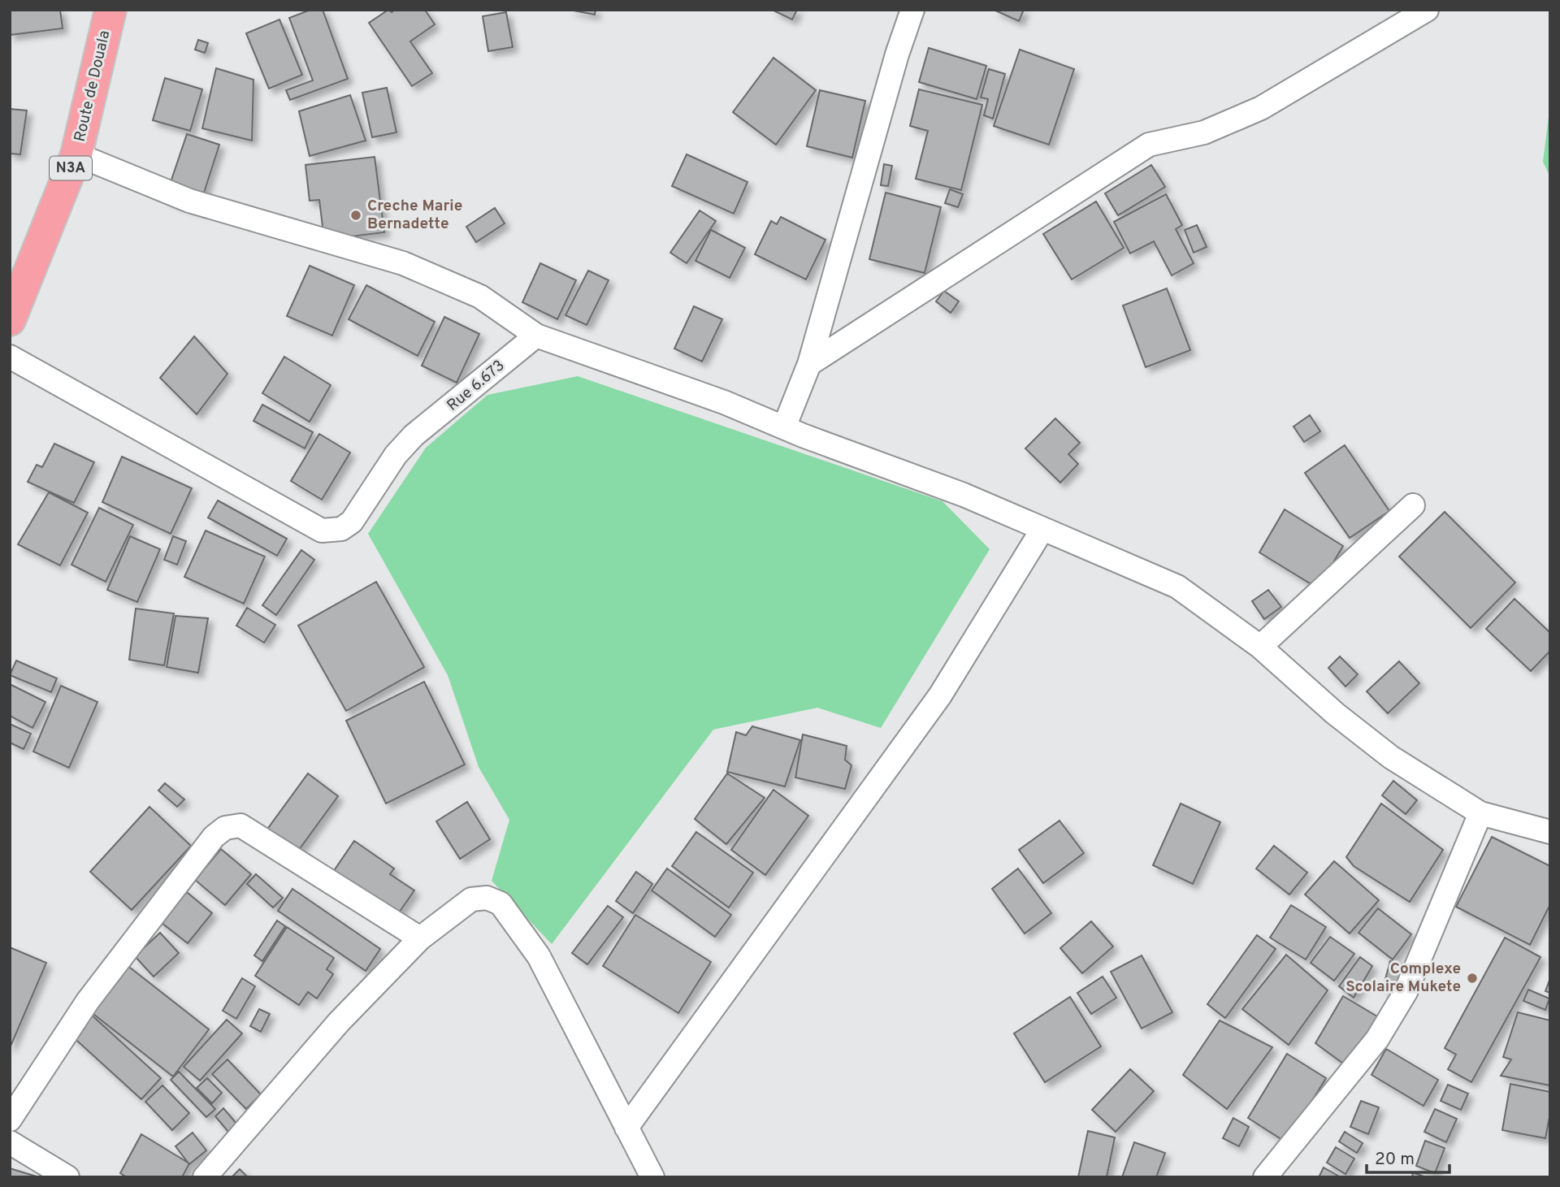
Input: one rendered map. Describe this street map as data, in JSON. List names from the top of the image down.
{
  "streets": {
    "highway": ["Route de Douala", "N3A"],
    "street": ["Rue 6.673"]
  },
  "places": ["Creche Marie Bernadette", "Complexe Scolaire Mukete"],
  "scale_bar": "20 m"
}
